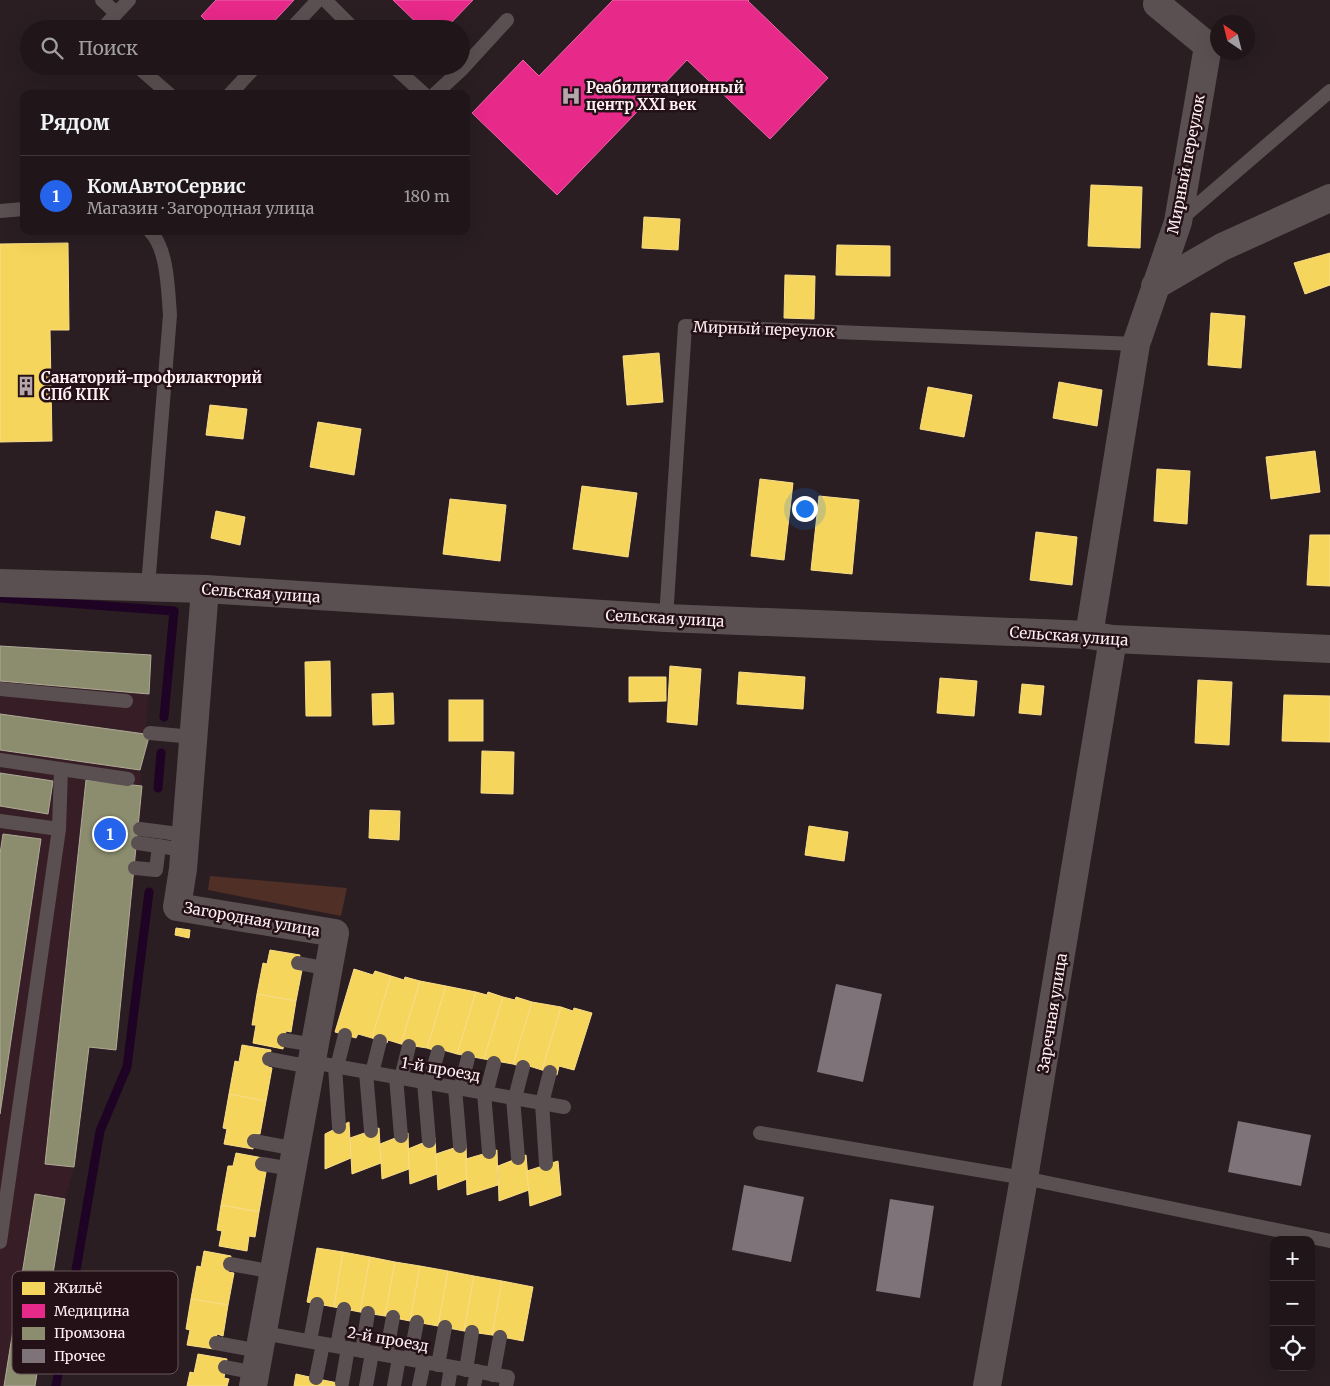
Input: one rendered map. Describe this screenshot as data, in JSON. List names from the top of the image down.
{
  "streets": {
    "street": [
      "Мирный переулок",
      "Сельская улица",
      "Загородная улица",
      "Заречная улица"
    ],
    "lane": ["1-й проезд", "2-й проезд"]
  },
  "crossings": [
    ["Мирный переулок", "Сельская улица"],
    ["Мирный переулок", "Заречная улица"],
    ["Сельская улица", "Загородная улица"],
    ["Сельская улица", "Заречная улица"],
    ["Загородная улица", "1-й проезд"],
    ["Загородная улица", "2-й проезд"]
  ],
  "places": {
    "hospital": ["Реабилитационный центр ХХI век"],
    "building": ["Санаторий-профилакторий СПб КПК"]
  },
  "legend": [
    "Жильё",
    "Медицина",
    "Промзона",
    "Прочее"
  ],
  "north": "top left",
  "page": {
    "search": "Поиск",
    "heading": "Рядом",
    "list": [
      {
        "mark": "1",
        "name": "КомАвтоСервис",
        "note": "Магазин · Загородная улица",
        "value": "180 m"
      }
    ],
    "pins": "1",
    "map_buttons": ["+", "−"]
  }
}
